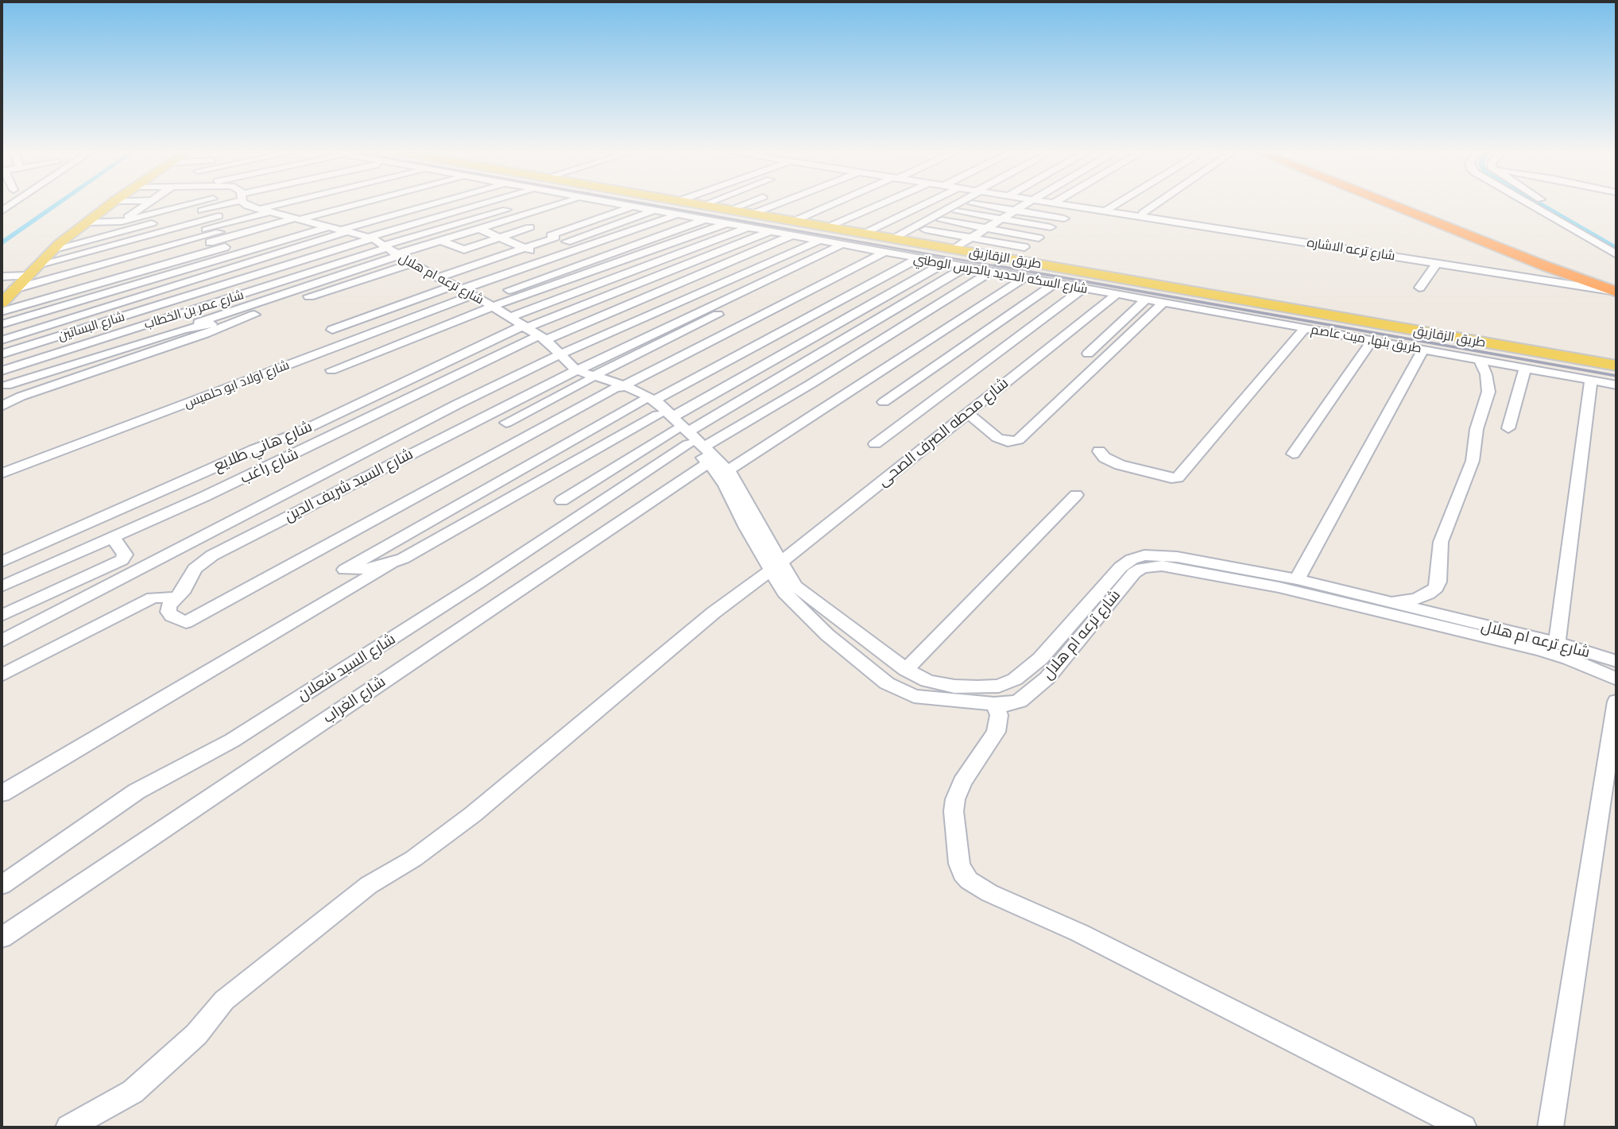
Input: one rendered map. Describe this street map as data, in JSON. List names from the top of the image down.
{
  "streets": {
    "main road": ["طريق الزقازيق"],
    "street": [
      "شارع ترعه الاشاره",
      "شارع السكه الحديد بالحرس الوطني",
      "شارع ترعه ام هلال",
      "شارع عمر بن الخطاب",
      "شارع البساتين",
      "طريق بنها, ميت عاصم",
      "شارع اولاد ابو حلميس",
      "شارع محطه الصرف الصحى",
      "شارع هاني طلايع",
      "شارع راغب",
      "شارع السيد شريف الدين",
      "شارع السيد شعلان",
      "شارع الغراب"
    ]
  },
  "crossings": [
    ["شارع السكه الحديد بالحرس الوطني", "طريق بنها, ميت عاصم"],
    ["شارع السكه الحديد بالحرس الوطني", "شارع محطه الصرف الصحى"],
    ["شارع السكه الحديد بالحرس الوطني", "شارع السيد شريف الدين"],
    ["شارع ترعه ام هلال", "شارع عمر بن الخطاب"],
    ["شارع ترعه ام هلال", "شارع البساتين"],
    ["شارع ترعه ام هلال", "شارع اولاد ابو حلميس"],
    ["شارع ترعه ام هلال", "شارع محطه الصرف الصحى"],
    ["شارع ترعه ام هلال", "شارع هاني طلايع"],
    ["شارع ترعه ام هلال", "شارع راغب"],
    ["شارع ترعه ام هلال", "شارع السيد شريف الدين"],
    ["شارع ترعه ام هلال", "شارع السيد شعلان"],
    ["شارع ترعه ام هلال", "شارع الغراب"],
    ["شارع عمر بن الخطاب", "شارع البساتين"],
    ["طريق بنها, ميت عاصم", "شارع محطه الصرف الصحى"],
    ["شارع هاني طلايع", "شارع راغب"],
    ["شارع السيد شعلان", "شارع الغراب"]
  ]
}
